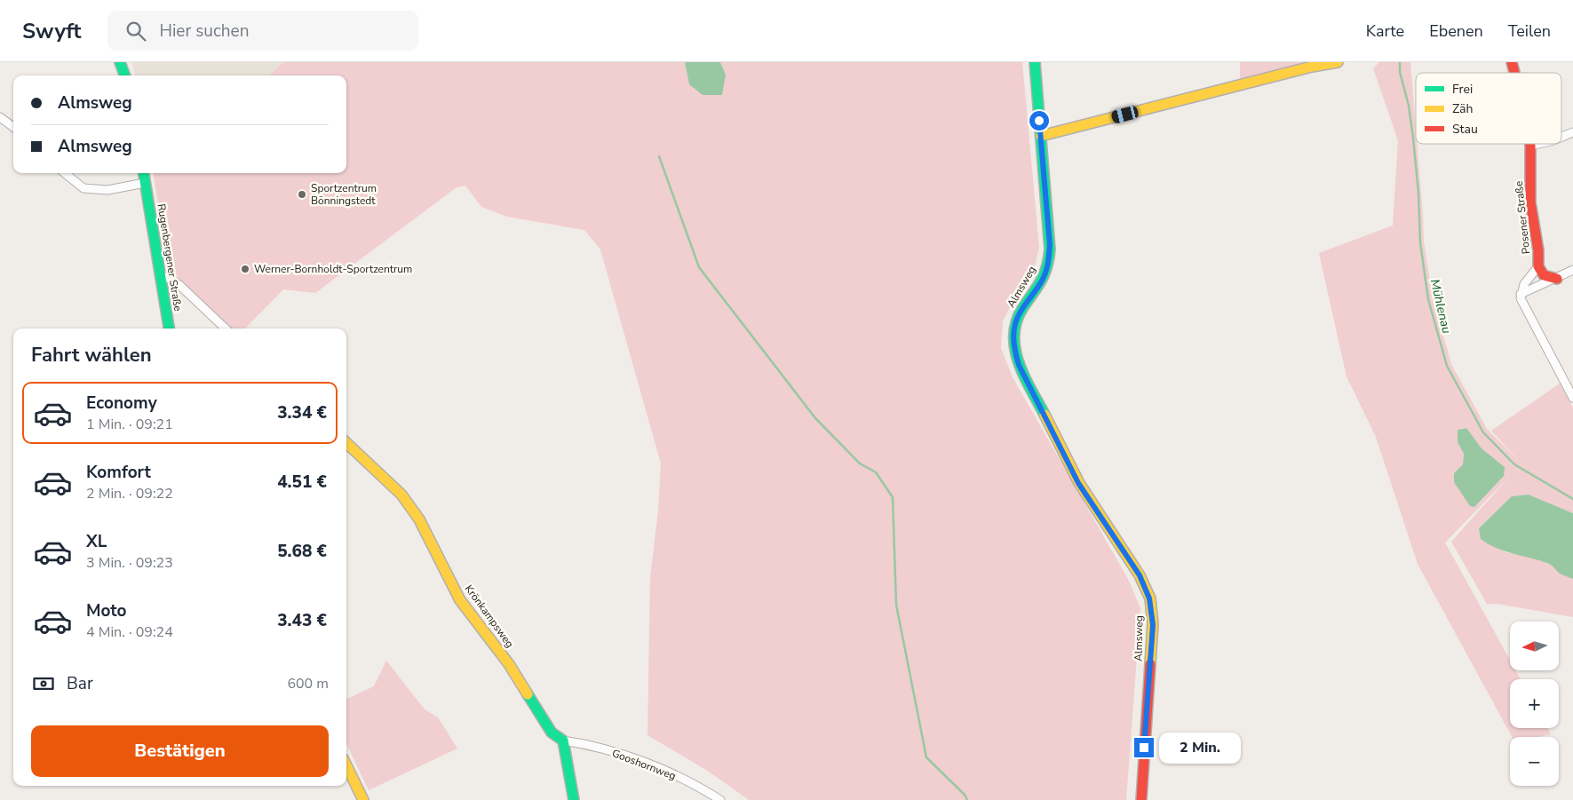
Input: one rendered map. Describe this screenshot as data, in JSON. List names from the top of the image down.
{
  "streets": {
    "street": [
      "Posener Straße",
      "Rugenbergener Straße",
      "Almsweg",
      "Krönkampsweg",
      "Gooshornweg"
    ]
  },
  "crossings": [
    ["Krönkampsweg", "Gooshornweg"]
  ],
  "water": ["Mühlenau"],
  "places": ["Sportzentrum Bönningstedt", "Werner-Bornholdt-Sportzentrum"],
  "legend": ["Frei", "Zäh", "Stau"],
  "north": "left",
  "page": {
    "header": "Swyft",
    "search": "Hier suchen",
    "nav": ["Karte", "Ebenen", "Teilen"],
    "banner": ["Almsweg", "Almsweg"],
    "heading": "Fahrt wählen",
    "list": [
      {
        "name": "Economy",
        "note": "1 Min. · 09:21",
        "value": "3.34 €"
      },
      {
        "name": "Komfort",
        "note": "2 Min. · 09:22",
        "value": "4.51 €"
      },
      {
        "name": "XL",
        "note": "3 Min. · 09:23",
        "value": "5.68 €"
      },
      {
        "name": "Moto",
        "note": "4 Min. · 09:24",
        "value": "3.43 €"
      }
    ],
    "map_buttons": ["+", "−"],
    "pay": ["Bar", "600 m"],
    "buttons": "Bestätigen",
    "bubble": "2 Min."
  }
}
